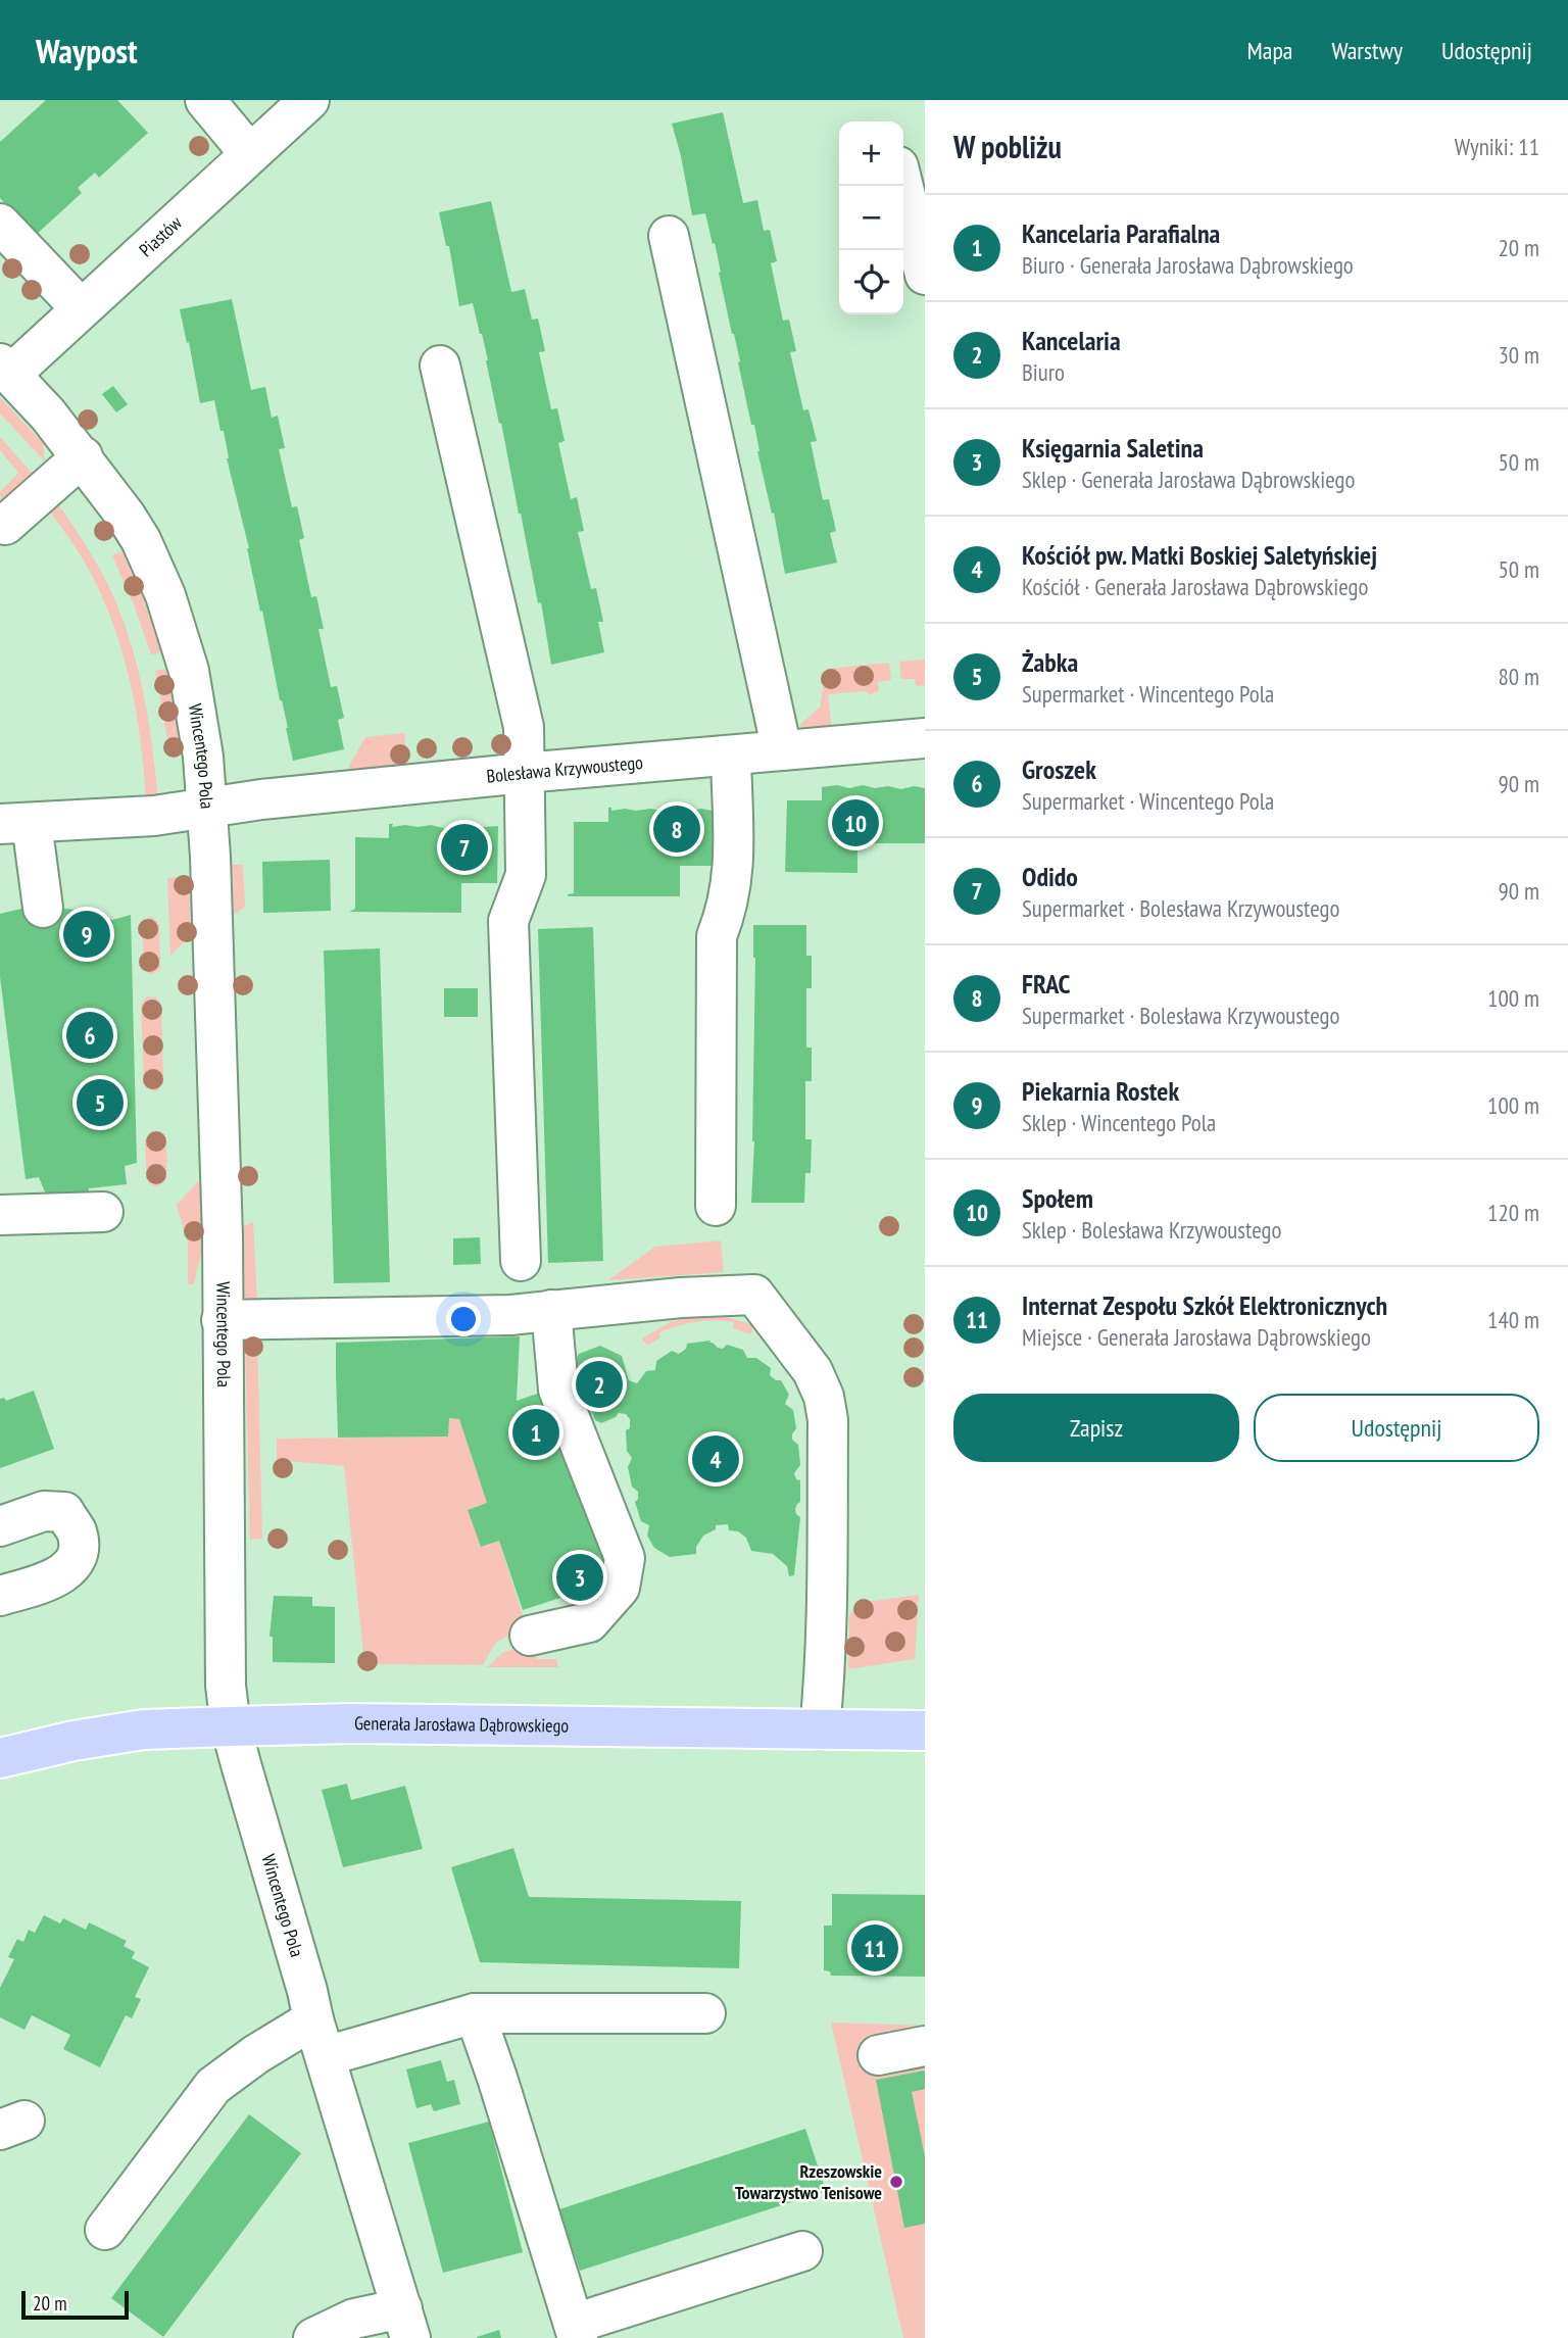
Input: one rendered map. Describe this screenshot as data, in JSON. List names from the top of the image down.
{
  "streets": {
    "main road": ["Generała Jarosława Dąbrowskiego"],
    "street": ["Piastów", "Wincentego Pola", "Bolesława Krzywoustego"]
  },
  "crossings": [
    ["Piastów", "Wincentego Pola"],
    ["Wincentego Pola", "Bolesława Krzywoustego"],
    ["Wincentego Pola", "Generała Jarosława Dąbrowskiego"]
  ],
  "places": ["Rzeszowskie Towarzystwo Tenisowe"],
  "scale_bar": "20 m",
  "page": {
    "header": "Waypost",
    "nav": ["Mapa", "Warstwy", "Udostępnij"],
    "heading": ["W pobliżu", "Wyniki: 11"],
    "map_buttons": ["+", "−"],
    "list": [
      {
        "mark": "1",
        "name": "Kancelaria Parafialna",
        "note": "Biuro · Generała Jarosława Dąbrowskiego",
        "value": "20 m"
      },
      {
        "mark": "2",
        "name": "Kancelaria",
        "note": "Biuro",
        "value": "30 m"
      },
      {
        "mark": "3",
        "name": "Księgarnia Saletina",
        "note": "Sklep · Generała Jarosława Dąbrowskiego",
        "value": "50 m"
      },
      {
        "mark": "4",
        "name": "Kościół pw. Matki Boskiej Saletyńskiej",
        "note": "Kościół · Generała Jarosława Dąbrowskiego",
        "value": "50 m"
      },
      {
        "mark": "5",
        "name": "Żabka",
        "note": "Supermarket · Wincentego Pola",
        "value": "80 m"
      },
      {
        "mark": "6",
        "name": "Groszek",
        "note": "Supermarket · Wincentego Pola",
        "value": "90 m"
      },
      {
        "mark": "7",
        "name": "Odido",
        "note": "Supermarket · Bolesława Krzywoustego",
        "value": "90 m"
      },
      {
        "mark": "8",
        "name": "FRAC",
        "note": "Supermarket · Bolesława Krzywoustego",
        "value": "100 m"
      },
      {
        "mark": "9",
        "name": "Piekarnia Rostek",
        "note": "Sklep · Wincentego Pola",
        "value": "100 m"
      },
      {
        "mark": "10",
        "name": "Społem",
        "note": "Sklep · Bolesława Krzywoustego",
        "value": "120 m"
      },
      {
        "mark": "11",
        "name": "Internat Zespołu Szkół Elektronicznych",
        "note": "Miejsce · Generała Jarosława Dąbrowskiego",
        "value": "140 m"
      }
    ],
    "pins": [
      "10",
      "8",
      "7",
      "9",
      "6",
      "5",
      "2",
      "1",
      "4",
      "3",
      "11"
    ],
    "buttons": ["Zapisz", "Udostępnij"],
    "scale": "20 m"
  }
}
